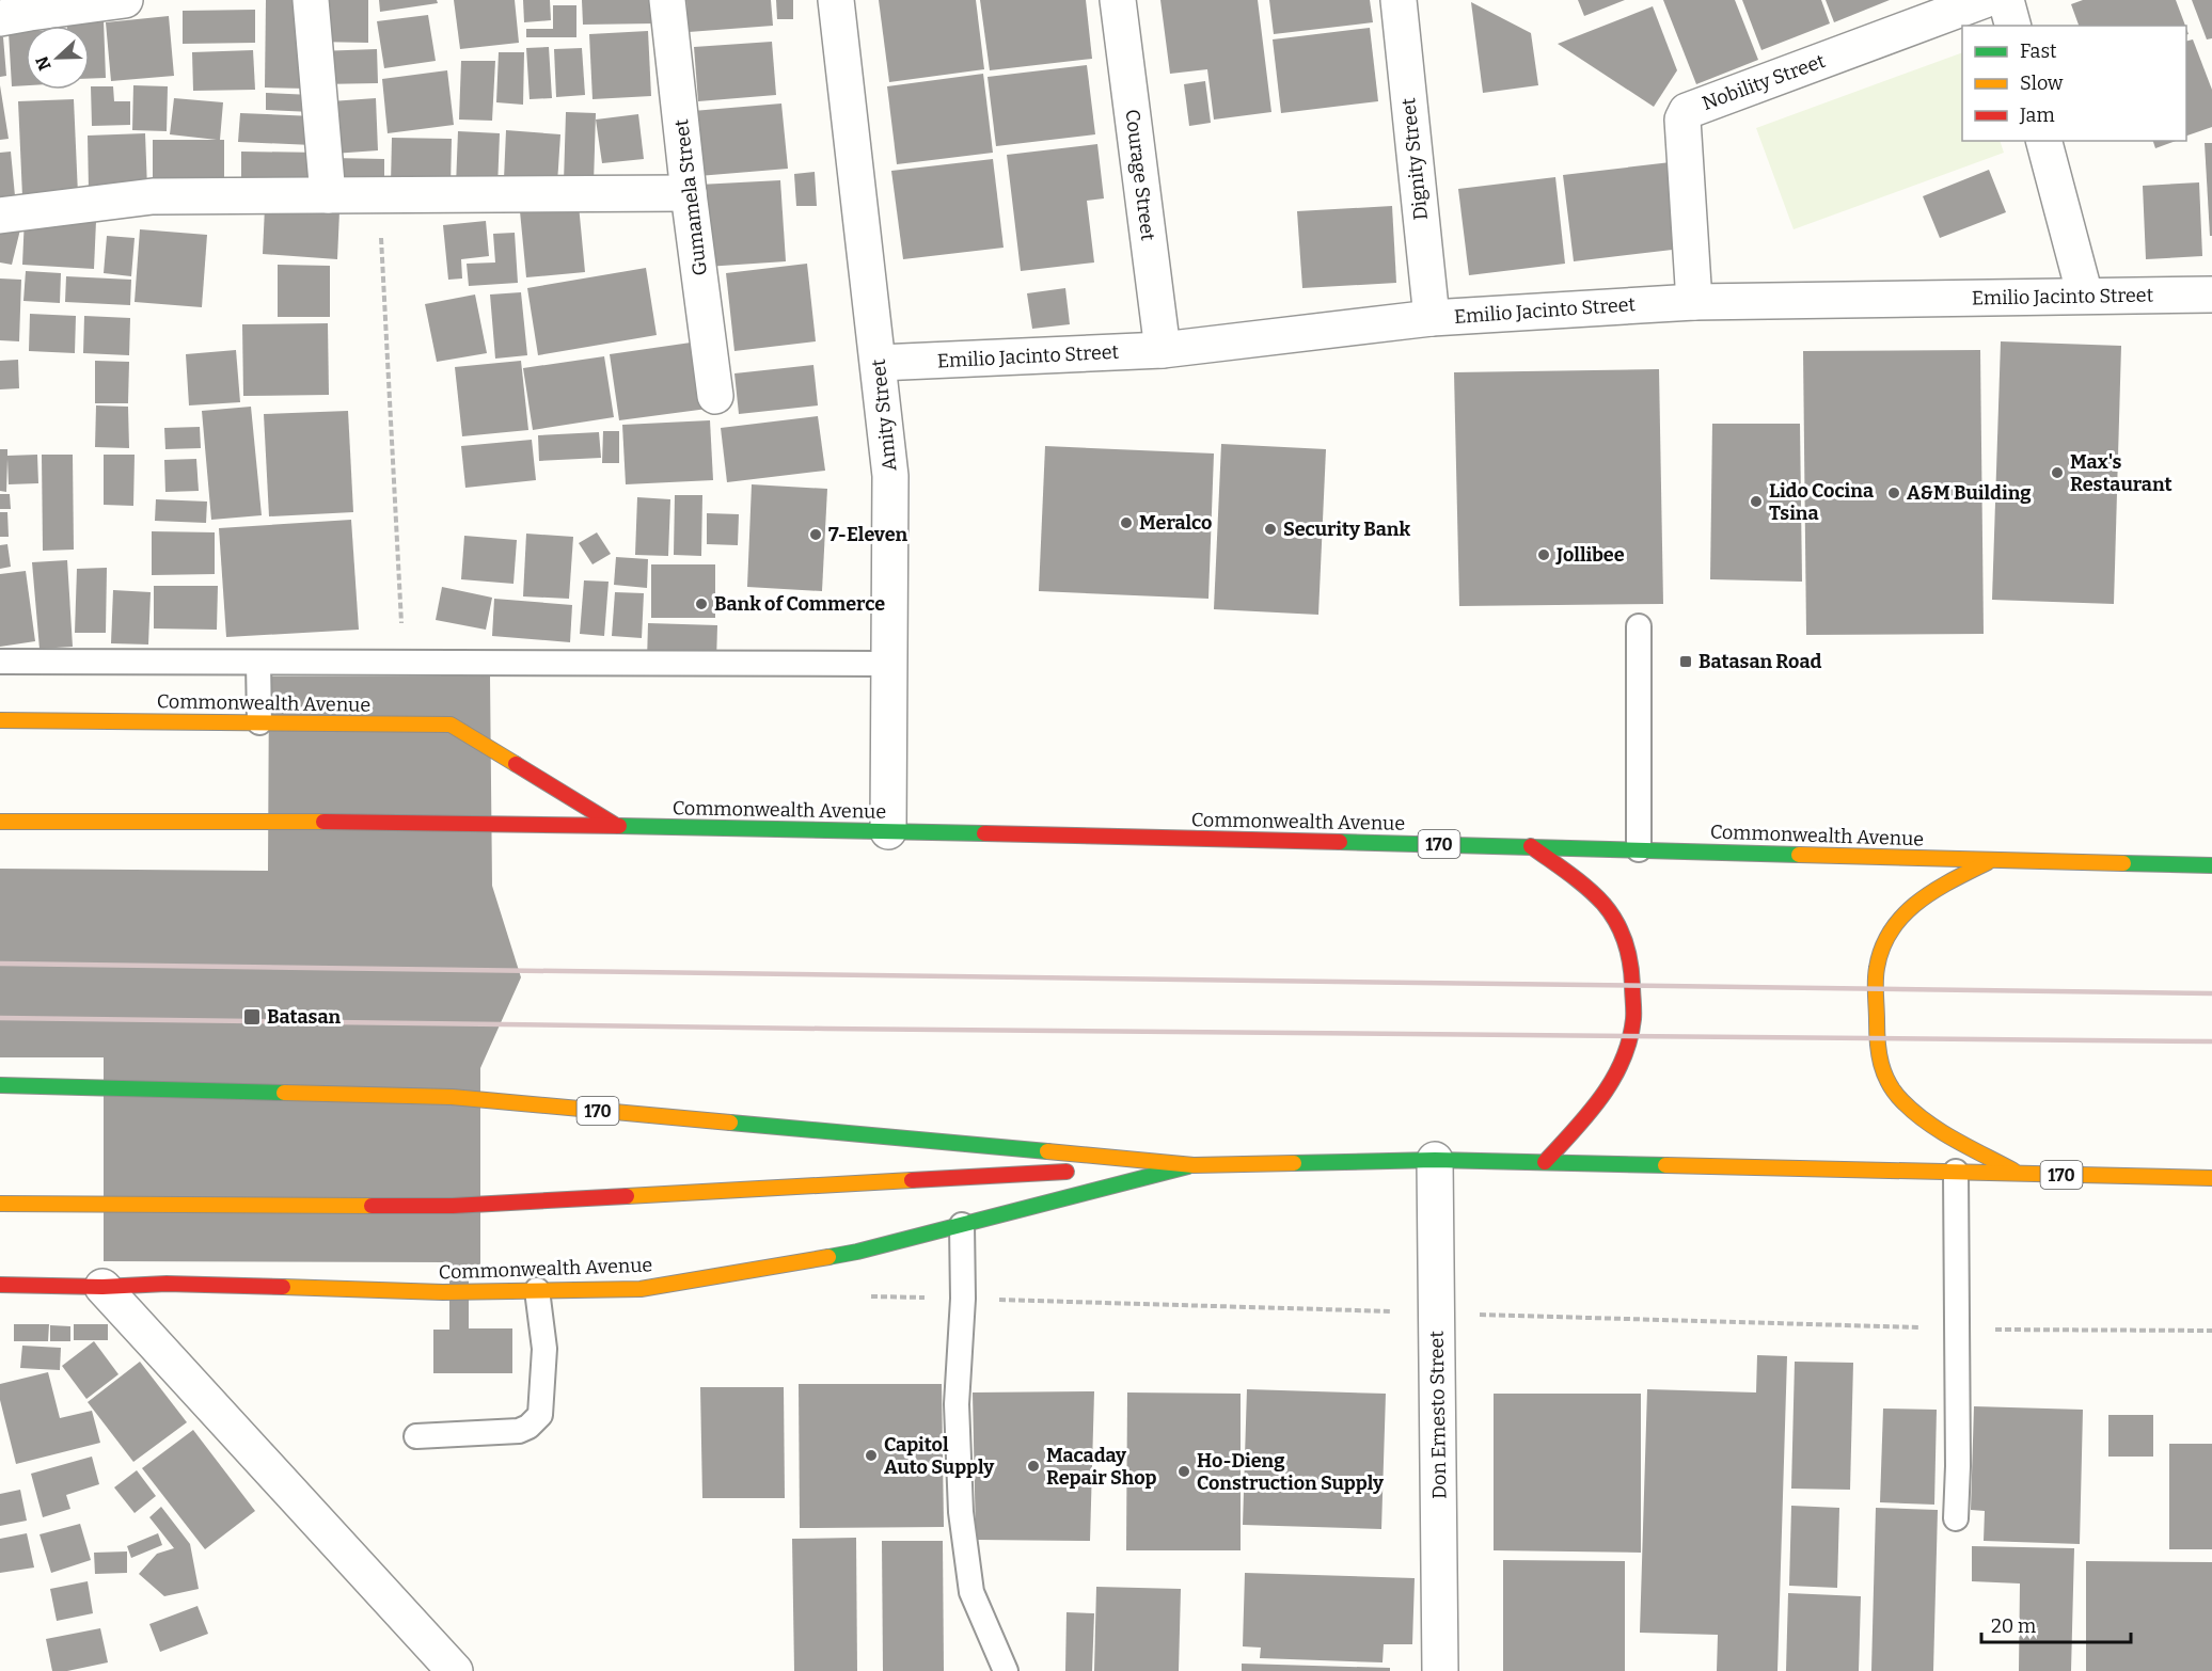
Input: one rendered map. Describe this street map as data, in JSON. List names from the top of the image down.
{
  "streets": {
    "main road": ["Commonwealth Avenue", "170"],
    "street": [
      "Nobility Street",
      "Dignity Street",
      "Courage Street",
      "Gumamela Street",
      "Emilio Jacinto Street",
      "Amity Street",
      "Don Ernesto Street"
    ]
  },
  "crossings": [
    ["Nobility Street", "Emilio Jacinto Street"],
    ["Dignity Street", "Emilio Jacinto Street"],
    ["Courage Street", "Emilio Jacinto Street"],
    ["Emilio Jacinto Street", "Amity Street"],
    ["Amity Street", "Commonwealth Avenue"],
    ["Commonwealth Avenue", "Don Ernesto Street"]
  ],
  "places": {
    "other": [
      "Max's Restaurant",
      "A&M Building",
      "Lido Cocina Tsina",
      "Meralco",
      "Security Bank",
      "7-Eleven",
      "Jollibee",
      "Bank of Commerce",
      "Capitol Auto Supply",
      "Macaday Repair Shop",
      "Ho-Dieng Construction Supply"
    ],
    "transit": ["Batasan Road", "Batasan"]
  },
  "legend": ["Fast", "Slow", "Jam"],
  "scale_bar": "20 m",
  "north": "left"
}
